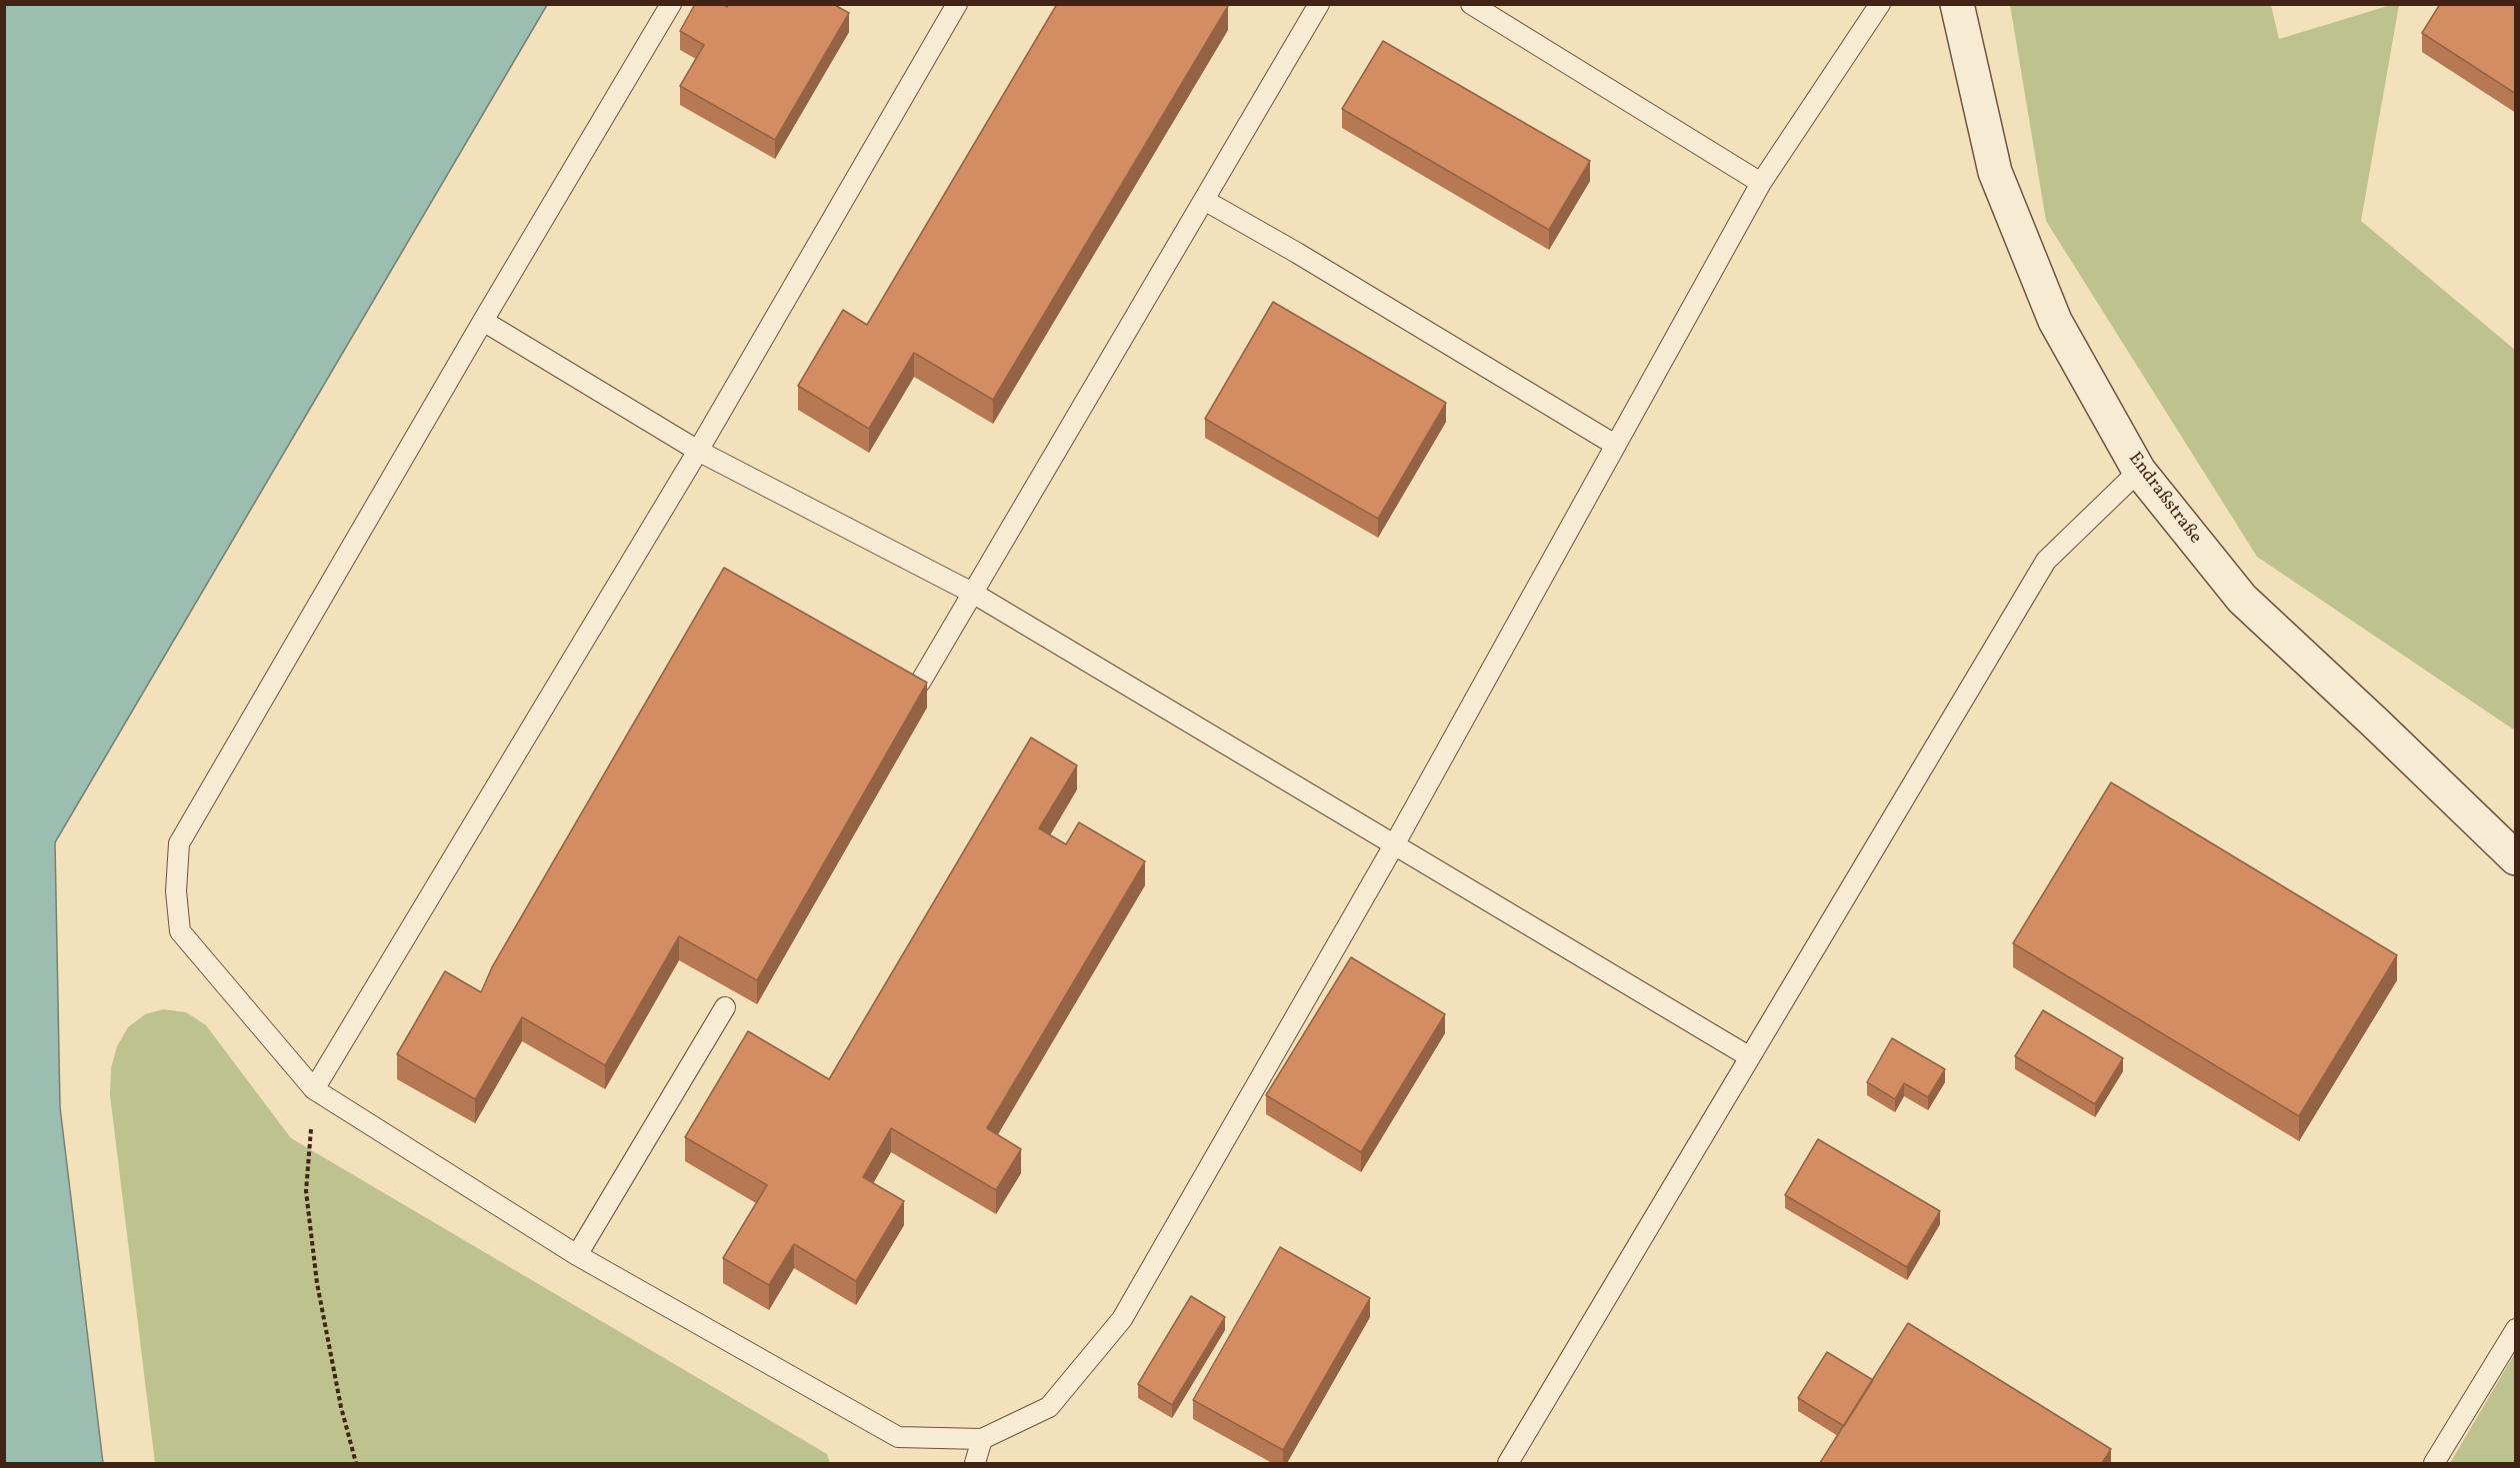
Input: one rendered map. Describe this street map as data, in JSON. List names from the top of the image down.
{
  "streets": {
    "street": ["Endraßstraße"]
  }
}
